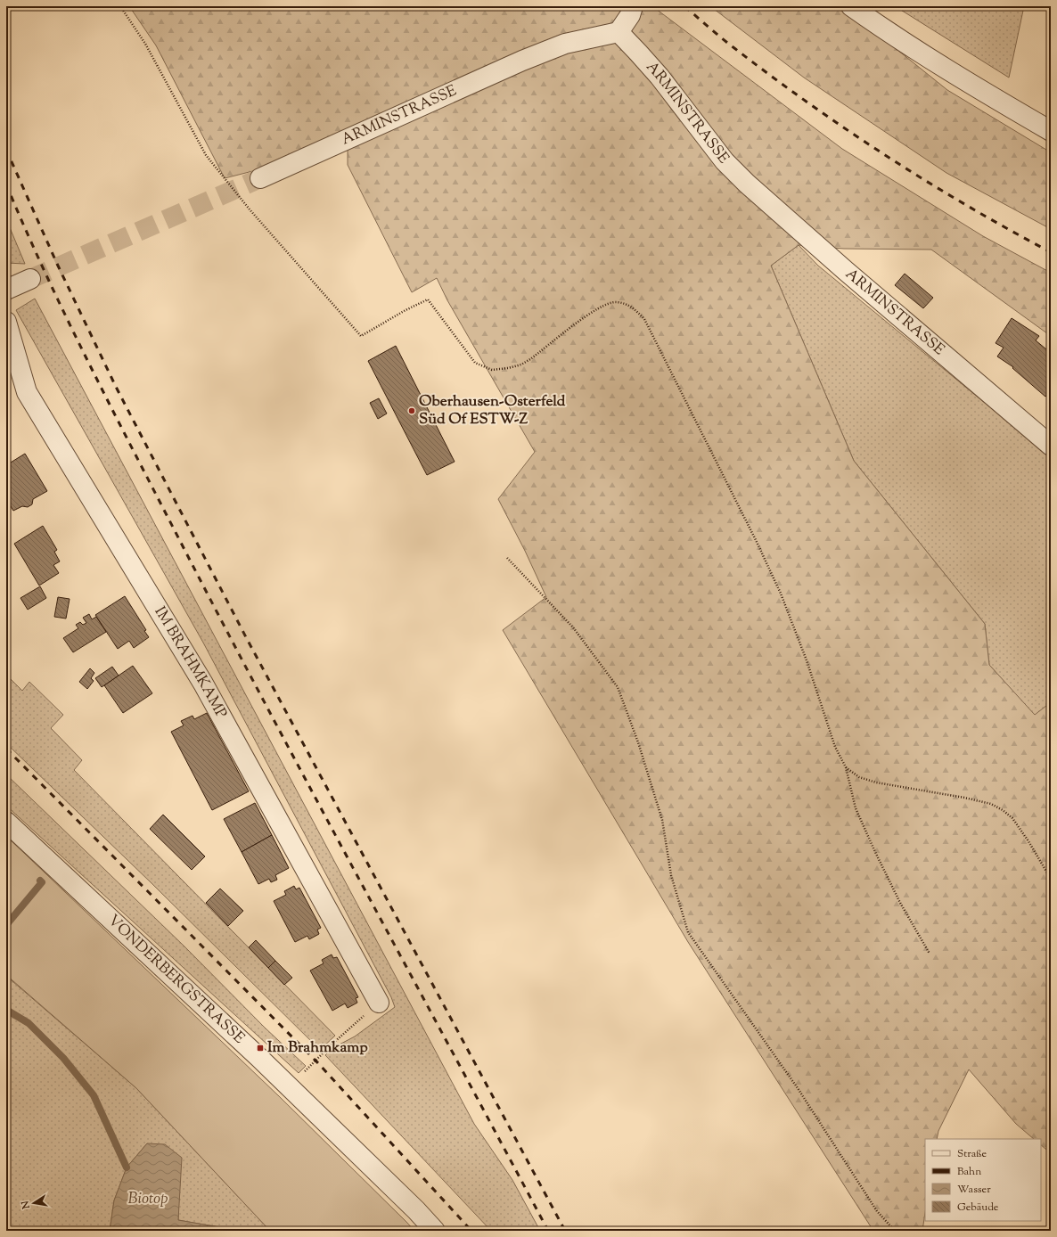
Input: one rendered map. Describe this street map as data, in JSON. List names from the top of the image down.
{
  "streets": {
    "street": ["ARMINSTRASSE", "IM BRAHMKAMP", "VONDERBERGSTRASSE"]
  },
  "water": ["Biotop"],
  "places": {
    "other": ["Oberhausen-Osterfeld Süd Of ESTW-Z"],
    "transit": ["Im Brahmkamp"]
  },
  "legend": [
    "Straße",
    "Bahn",
    "Wasser",
    "Gebäude"
  ],
  "north": "left"
}
